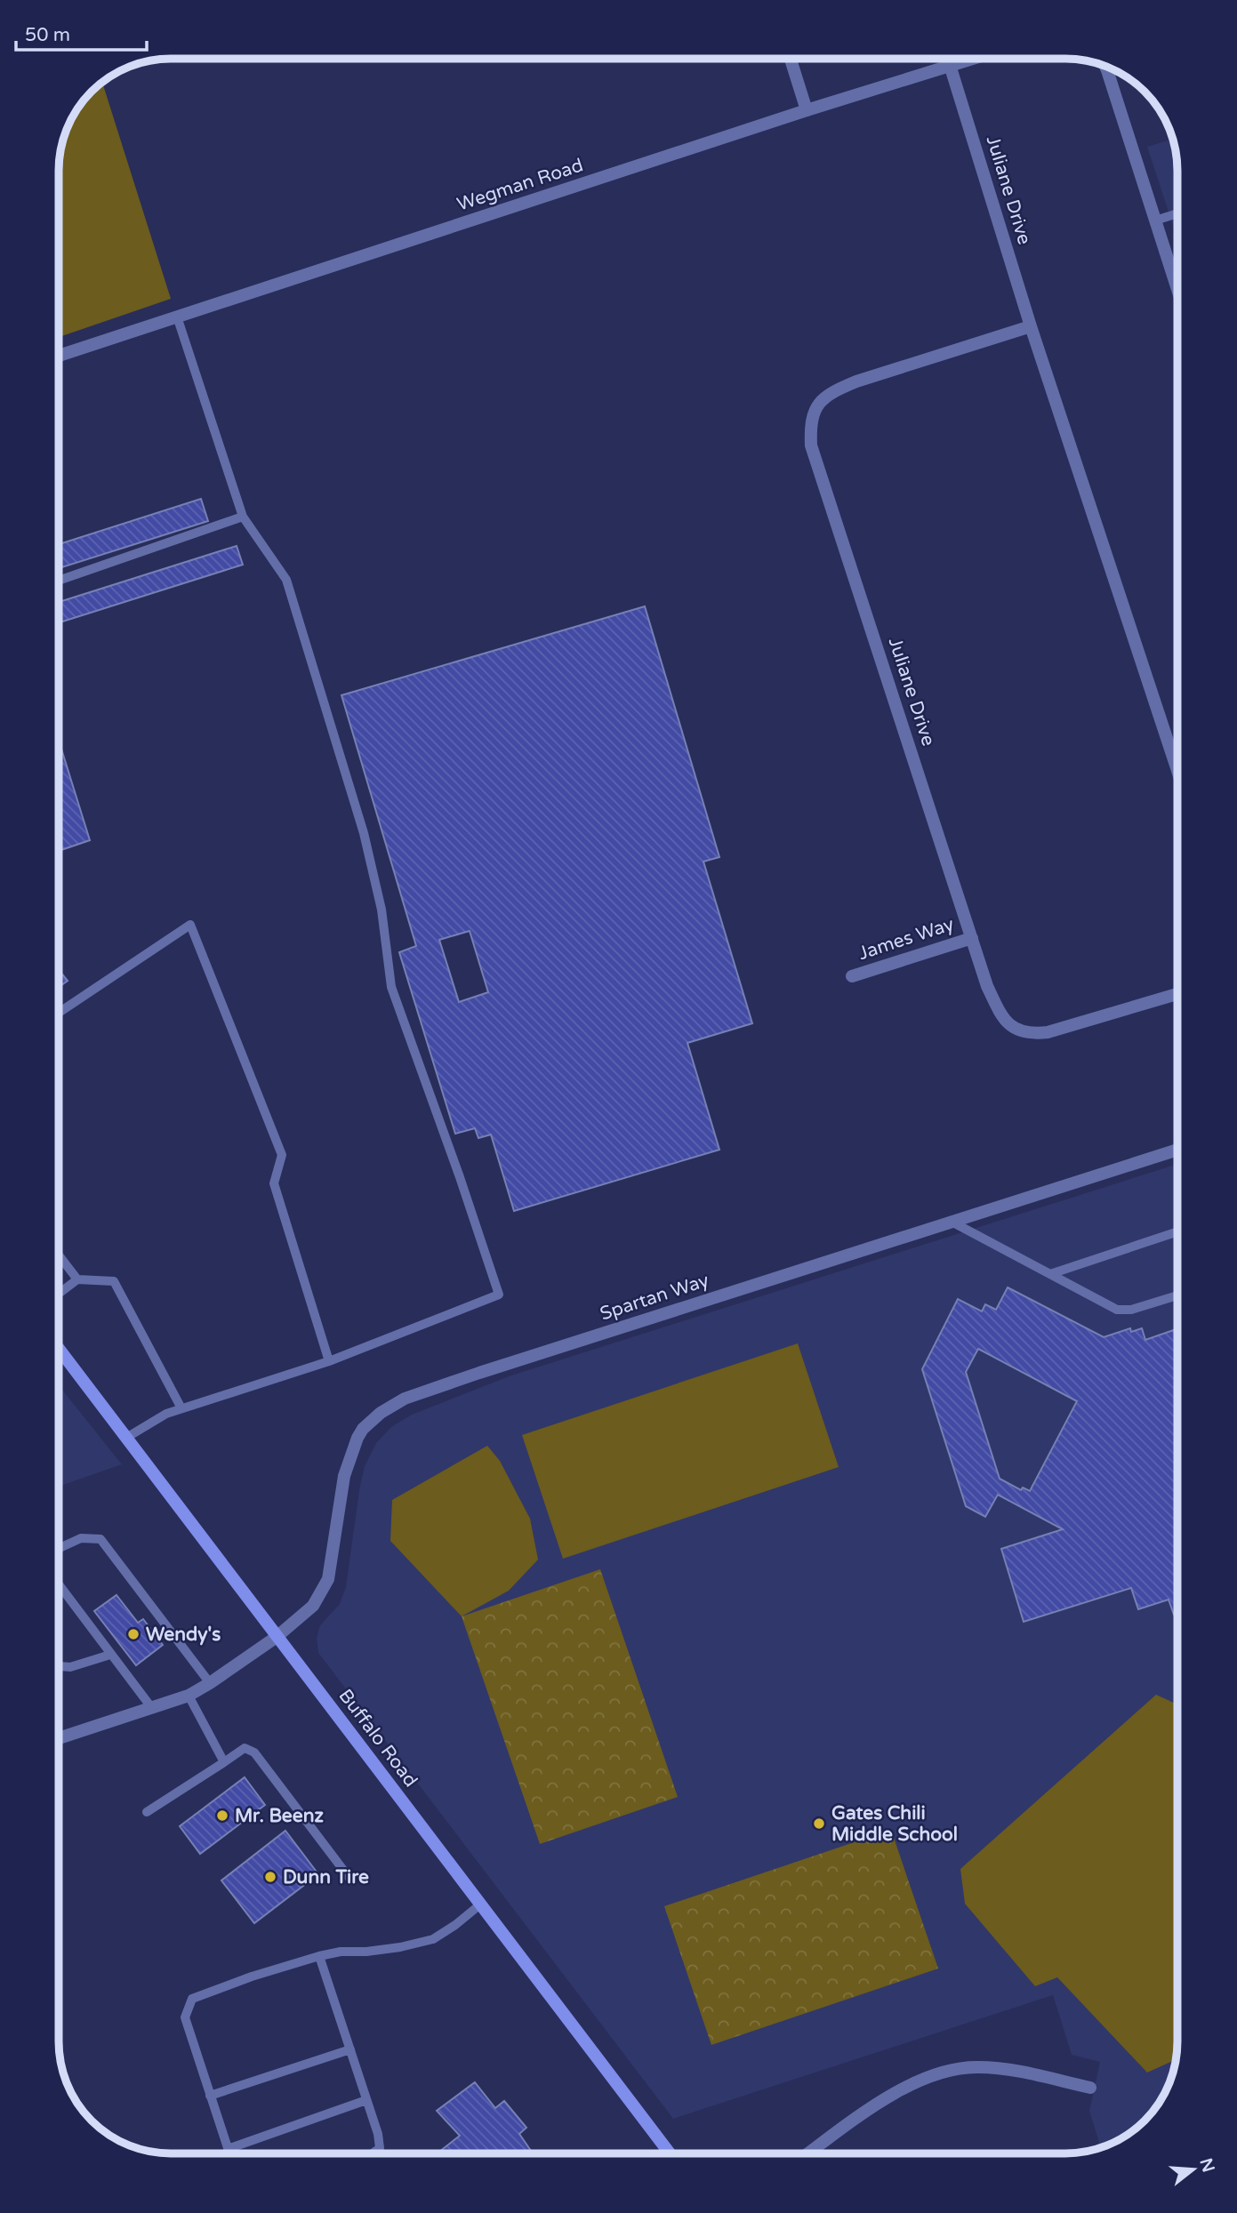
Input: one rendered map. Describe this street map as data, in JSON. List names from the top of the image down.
{
  "streets": {
    "main road": ["Buffalo Road"],
    "street": [
      "Wegman Road",
      "Juliane Drive",
      "James Way",
      "Spartan Way"
    ]
  },
  "crossings": [
    ["Wegman Road", "Juliane Drive"],
    ["Juliane Drive", "James Way"],
    ["Spartan Way", "Buffalo Road"]
  ],
  "places": [
    "Wendy's",
    "Mr. Beenz",
    "Gates Chili Middle School",
    "Dunn Tire"
  ],
  "scale_bar": "50 m",
  "north": "right"
}
